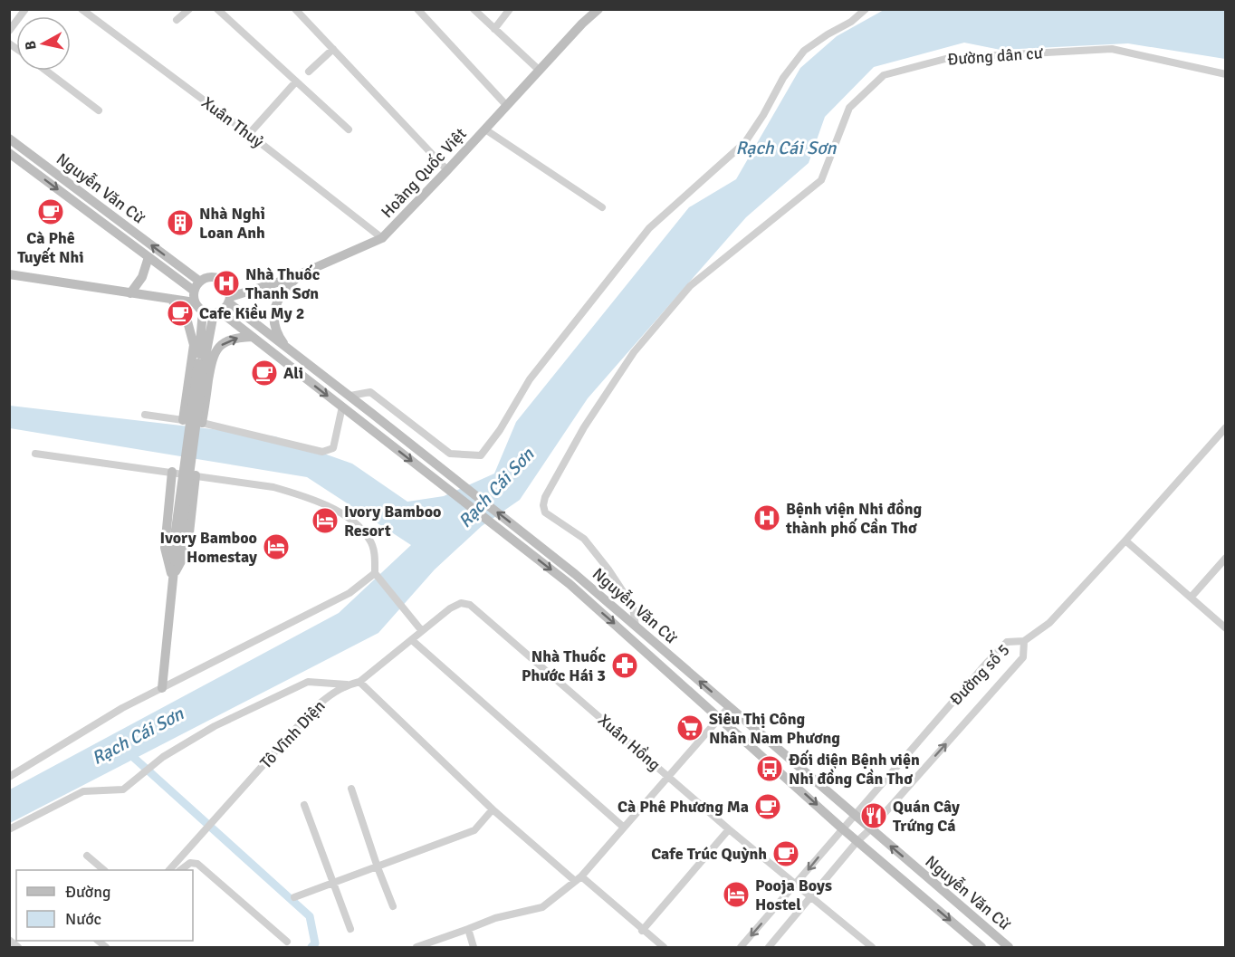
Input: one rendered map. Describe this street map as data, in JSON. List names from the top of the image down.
{
  "streets": {
    "main road": ["Hoàng Quốc Việt", "Nguyễn Văn Cừ"],
    "street": [
      "Đường dân cư",
      "Xuân Thuỷ",
      "Đường số 5",
      "Tô Vĩnh Diện",
      "Xuân Hồng"
    ]
  },
  "crossings": [
    ["Đường dân cư", "Nguyễn Văn Cừ"],
    ["Xuân Thuỷ", "Hoàng Quốc Việt"],
    ["Hoàng Quốc Việt", "Nguyễn Văn Cừ"],
    ["Nguyễn Văn Cừ", "Đường số 5"],
    ["Đường số 5", "Xuân Hồng"],
    ["Tô Vĩnh Diện", "Xuân Hồng"]
  ],
  "water": ["Rạch Cái Sơn"],
  "places": {
    "cafe": [
      "Cà Phê Tuyết Nhi",
      "Cafe Kiều My 2",
      "Ali",
      "Cà Phê Phương Ma",
      "Cafe Trúc Quỳnh"
    ],
    "building": ["Nhà Nghỉ Loan Anh"],
    "hospital": ["Nhà Thuốc Thanh Sơn", "Bệnh viện Nhi đồng thành phố Cần Thơ"],
    "hotel": ["Ivory Bamboo Resort", "Ivory Bamboo Homestay", "Pooja Boys Hostel"],
    "pharmacy": ["Nhà Thuốc Phước Hái 3"],
    "supermarket": ["Siêu Thị Công Nhân Nam Phương"],
    "bus stop": ["Đối diện Bệnh viện Nhi đồng Cần Thơ"],
    "restaurant": ["Quán Cây Trứng Cá"]
  },
  "legend": ["Đường", "Nước"],
  "north": "left"
}
